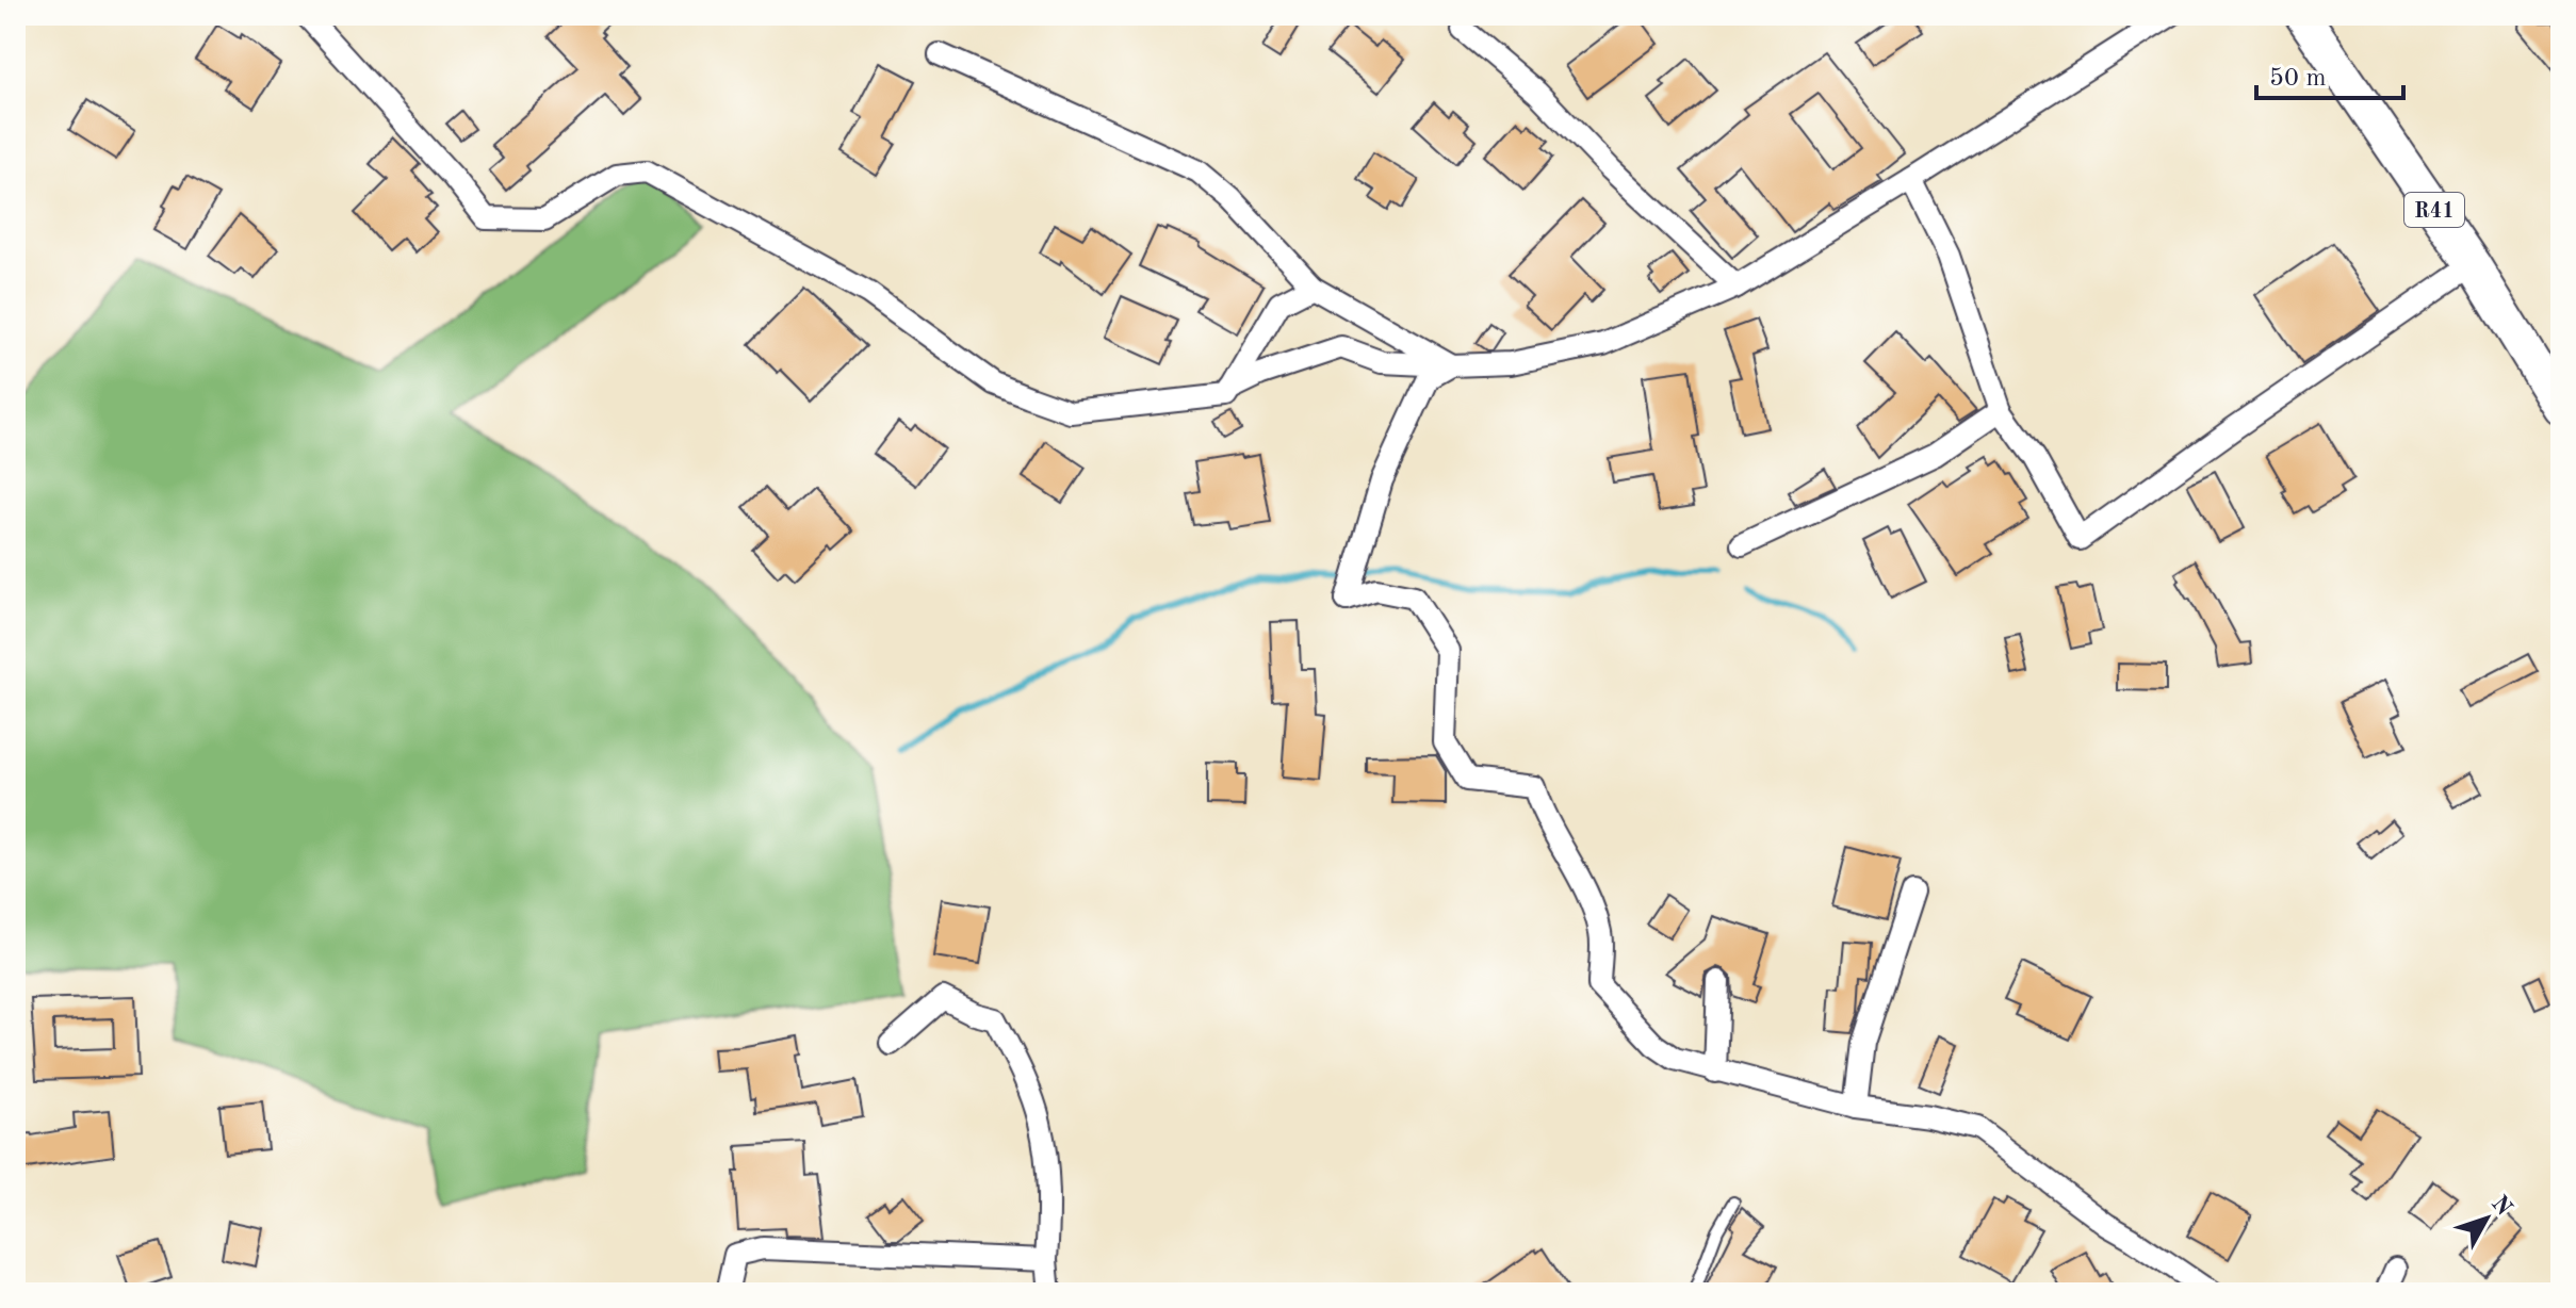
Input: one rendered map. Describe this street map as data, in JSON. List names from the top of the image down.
{
  "streets": {
    "main road": ["R41"]
  },
  "scale_bar": "50 m",
  "north": "top right"
}
